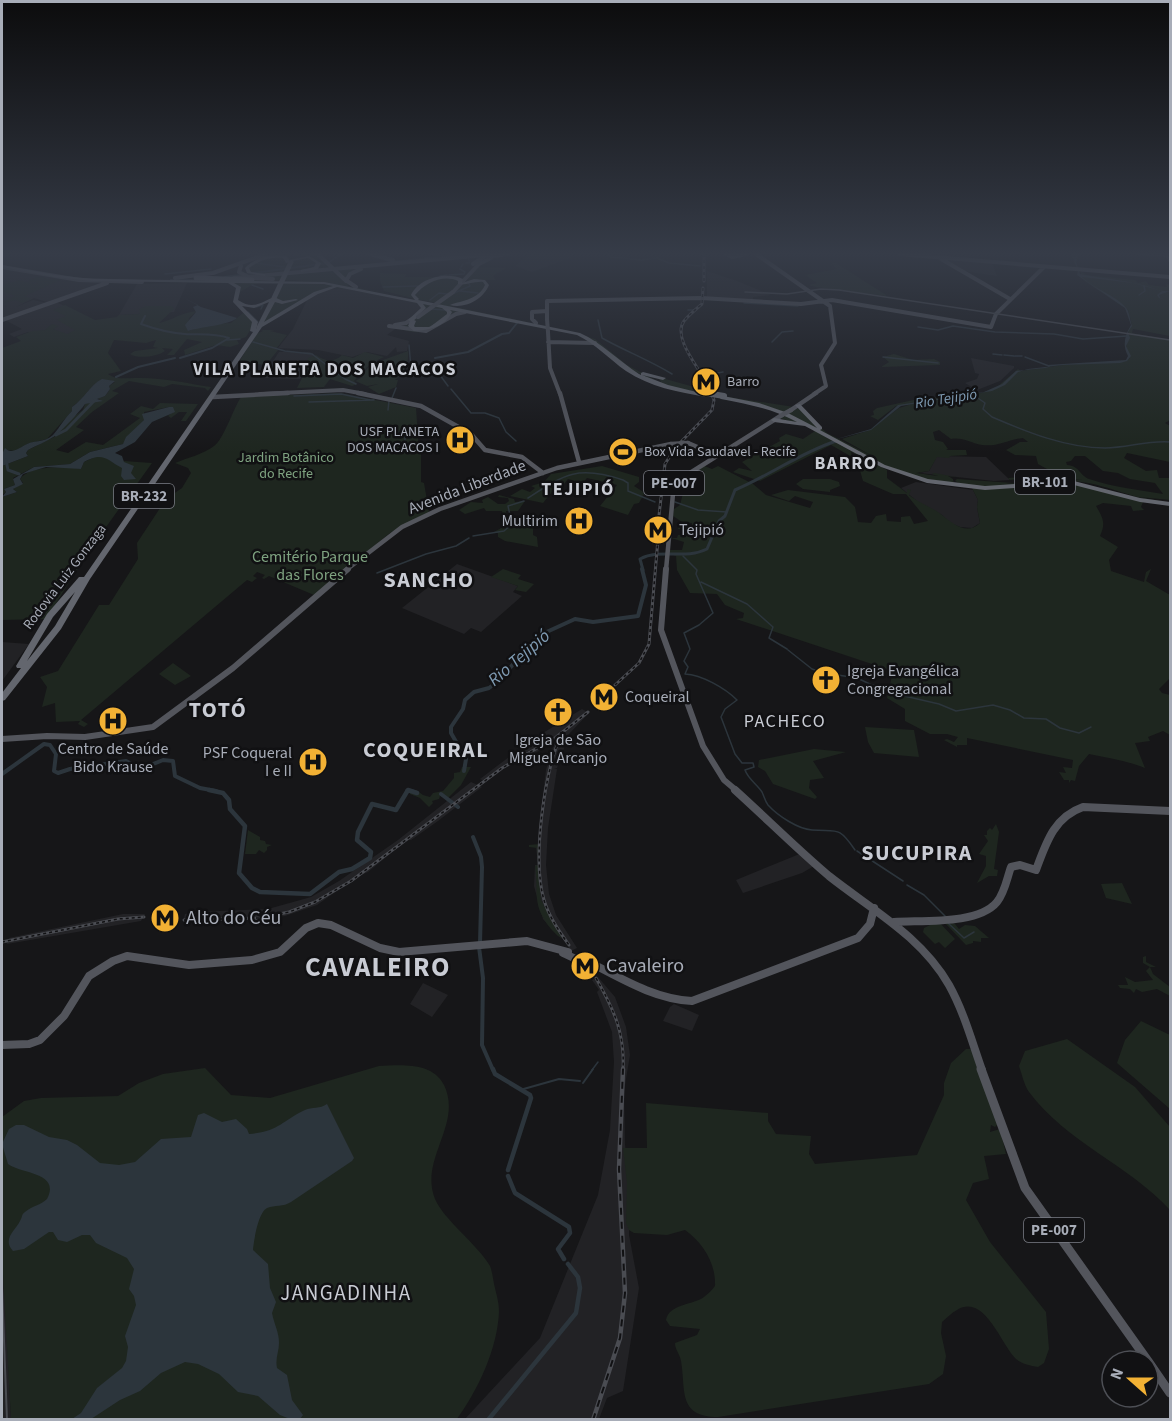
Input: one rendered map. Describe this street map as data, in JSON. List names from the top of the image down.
{
  "streets": {
    "highway": ["BR-101", "BR-232", "Rodovia Luiz Gonzaga"],
    "main road": ["PE-007", "Avenida Liberdade"]
  },
  "crossings": [
    ["PE-007", "Avenida Liberdade"]
  ],
  "districts": [
    "VILA PLANETA DOS MACACOS",
    "BARRO",
    "TEJIPIÓ",
    "SANCHO",
    "TOTÓ",
    "PACHECO",
    "COQUEIRAL",
    "SUCUPIRA",
    "CAVALEIRO",
    "JANGADINHA"
  ],
  "water": ["Rio Tejipió"],
  "parks": ["Jardim Botânico do Recife", "Cemitério Parque das Flores"],
  "places": {
    "metro station": [
      "Barro",
      "Tejipió",
      "Coqueiral",
      "Alto do Céu",
      "Cavaleiro"
    ],
    "hospital": [
      "USF PLANETA DOS MACACOS I",
      "Multirim",
      "Centro de Saúde Bido Krause",
      "PSF Coqueral I e II"
    ],
    "sports": ["Box Vida Saudavel - Recife"],
    "church": ["Igreja Evangélica Congregacional", "Igreja de São Miguel Arcanjo"]
  },
  "north": "left"
}
